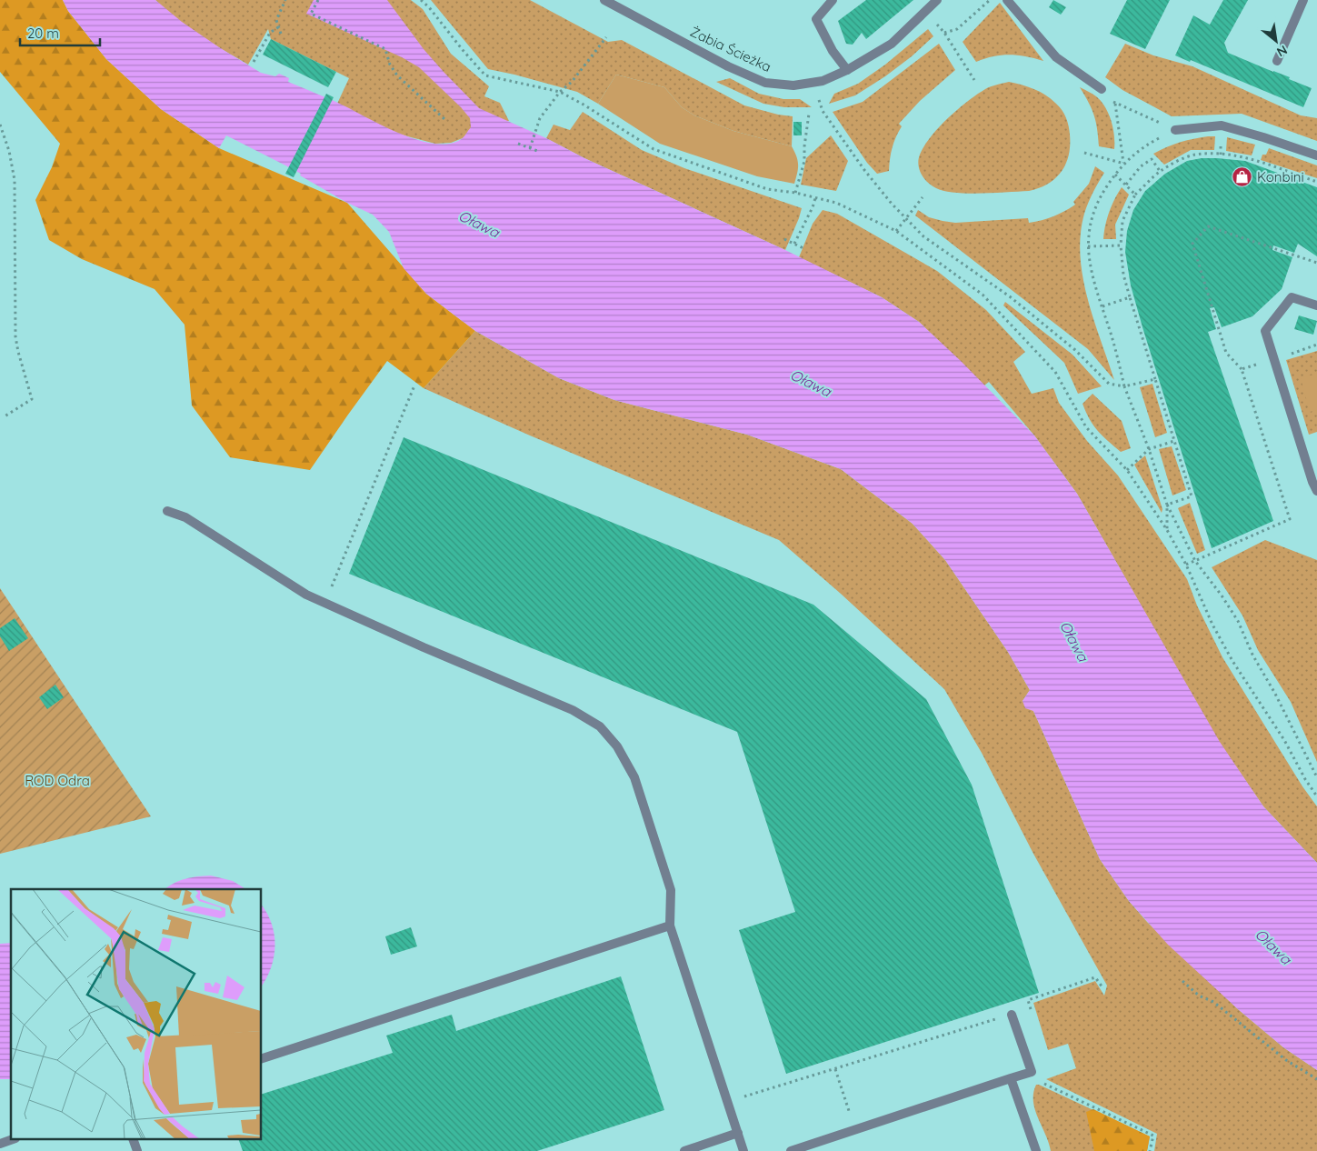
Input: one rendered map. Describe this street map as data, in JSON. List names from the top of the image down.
{
  "streets": {
    "street": ["Żabia Ścieżka"]
  },
  "water": ["Oława"],
  "parks": ["ROD Odra"],
  "places": {
    "shop": ["Konbini"]
  },
  "scale_bar": "20 m",
  "north": "bottom right"
}
